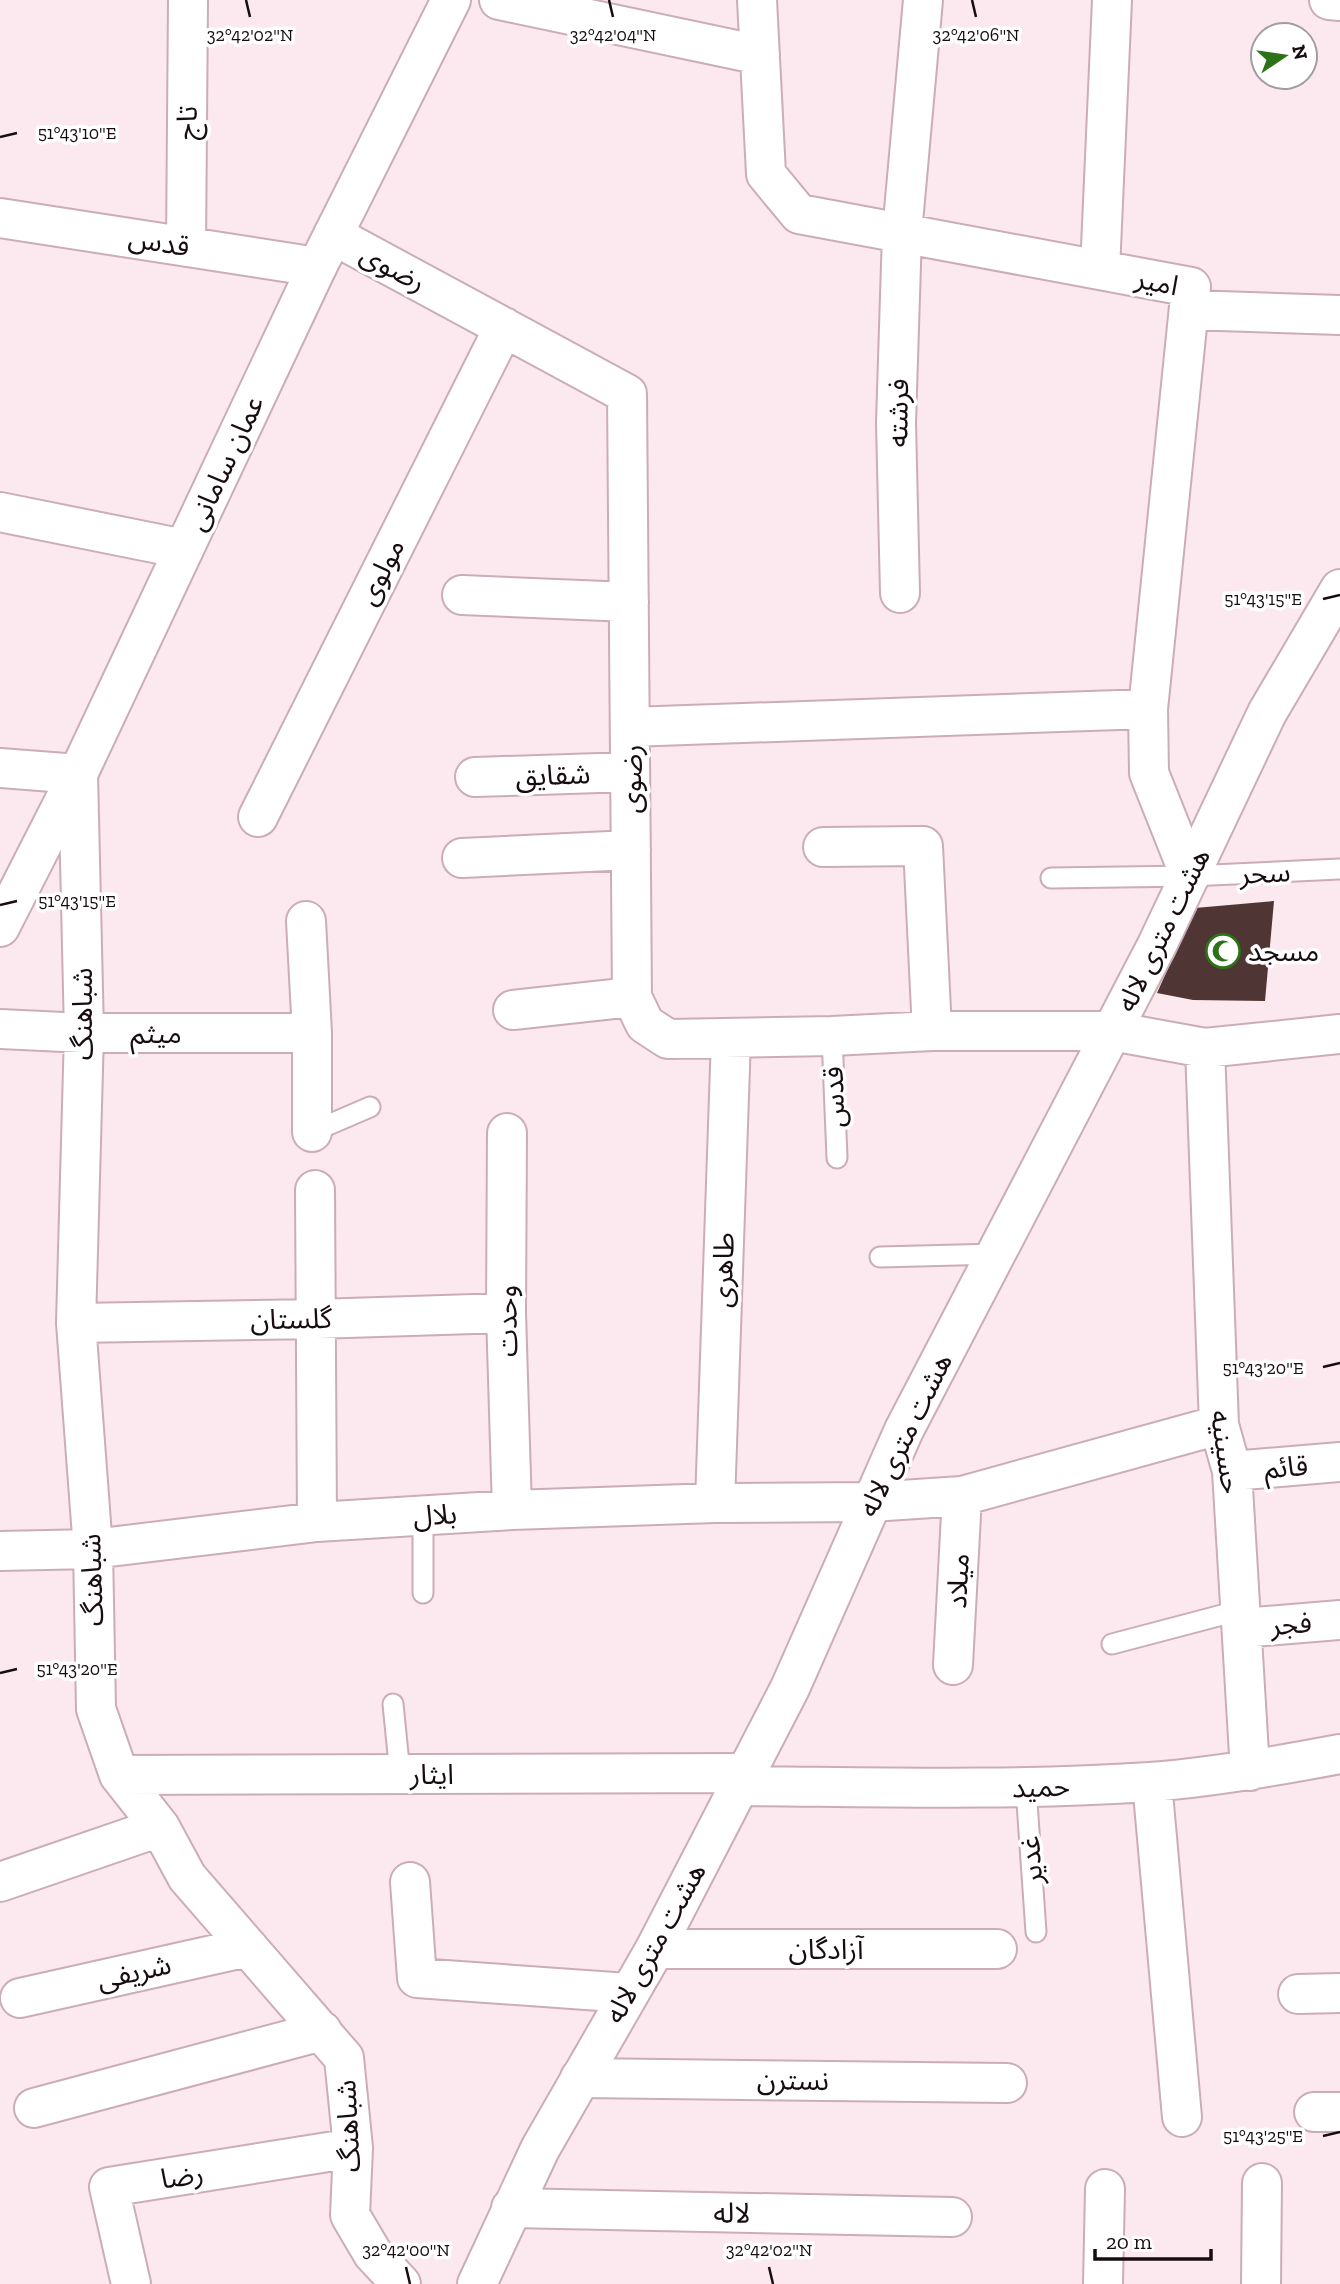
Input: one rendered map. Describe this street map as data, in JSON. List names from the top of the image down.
{
  "streets": {
    "street": [
      "تاج",
      "قدس",
      "رضوی",
      "امیر",
      "فرشته",
      "عمان سامانی",
      "مولوی",
      "شقایق",
      "هشت متری لاله",
      "شباهنگ",
      "میثم",
      "طاهری",
      "گلستان",
      "وحدت",
      "حسینیه",
      "قائم",
      "بلال",
      "میلاد",
      "فجر",
      "ایثار",
      "حمید",
      "آزادگان",
      "شریفی",
      "نسترن",
      "رضا",
      "لاله"
    ],
    "lane": ["سحر", "غدیر"]
  },
  "crossings": [
    ["تاج", "قدس"],
    ["قدس", "رضوی"],
    ["قدس", "عمان سامانی"],
    ["رضوی", "عمان سامانی"],
    ["رضوی", "مولوی"],
    ["رضوی", "شقایق"],
    ["رضوی", "هشت متری لاله"],
    ["رضوی", "طاهری"],
    ["رضوی", "حسینیه"],
    ["امیر", "فرشته"],
    ["امیر", "سحر"],
    ["امیر", "هشت متری لاله"],
    ["عمان سامانی", "شباهنگ"],
    ["سحر", "هشت متری لاله"],
    ["هشت متری لاله", "بلال"],
    ["هشت متری لاله", "ایثار"],
    ["هشت متری لاله", "حمید"],
    ["هشت متری لاله", "آزادگان"],
    ["هشت متری لاله", "نسترن"],
    ["هشت متری لاله", "لاله"],
    ["شباهنگ", "میثم"],
    ["شباهنگ", "گلستان"],
    ["شباهنگ", "بلال"],
    ["شباهنگ", "ایثار"],
    ["شباهنگ", "شریفی"],
    ["شباهنگ", "رضا"],
    ["طاهری", "بلال"],
    ["گلستان", "وحدت"],
    ["وحدت", "بلال"],
    ["حسینیه", "قائم"],
    ["حسینیه", "بلال"],
    ["حسینیه", "فجر"],
    ["حسینیه", "حمید"],
    ["بلال", "میلاد"],
    ["ایثار", "حمید"],
    ["حمید", "غدیر"]
  ],
  "places": {
    "mosque": ["مسجد"]
  },
  "scale_bar": "20 m",
  "north": "right",
  "coordinates": [
    "32°42'02\"N",
    "32°42'04\"N",
    "32°42'06\"N",
    "51°43'10\"E",
    "51°43'15\"E",
    "51°43'20\"E",
    "51°43'25\"E",
    "32°42'00\"N"
  ]
}
